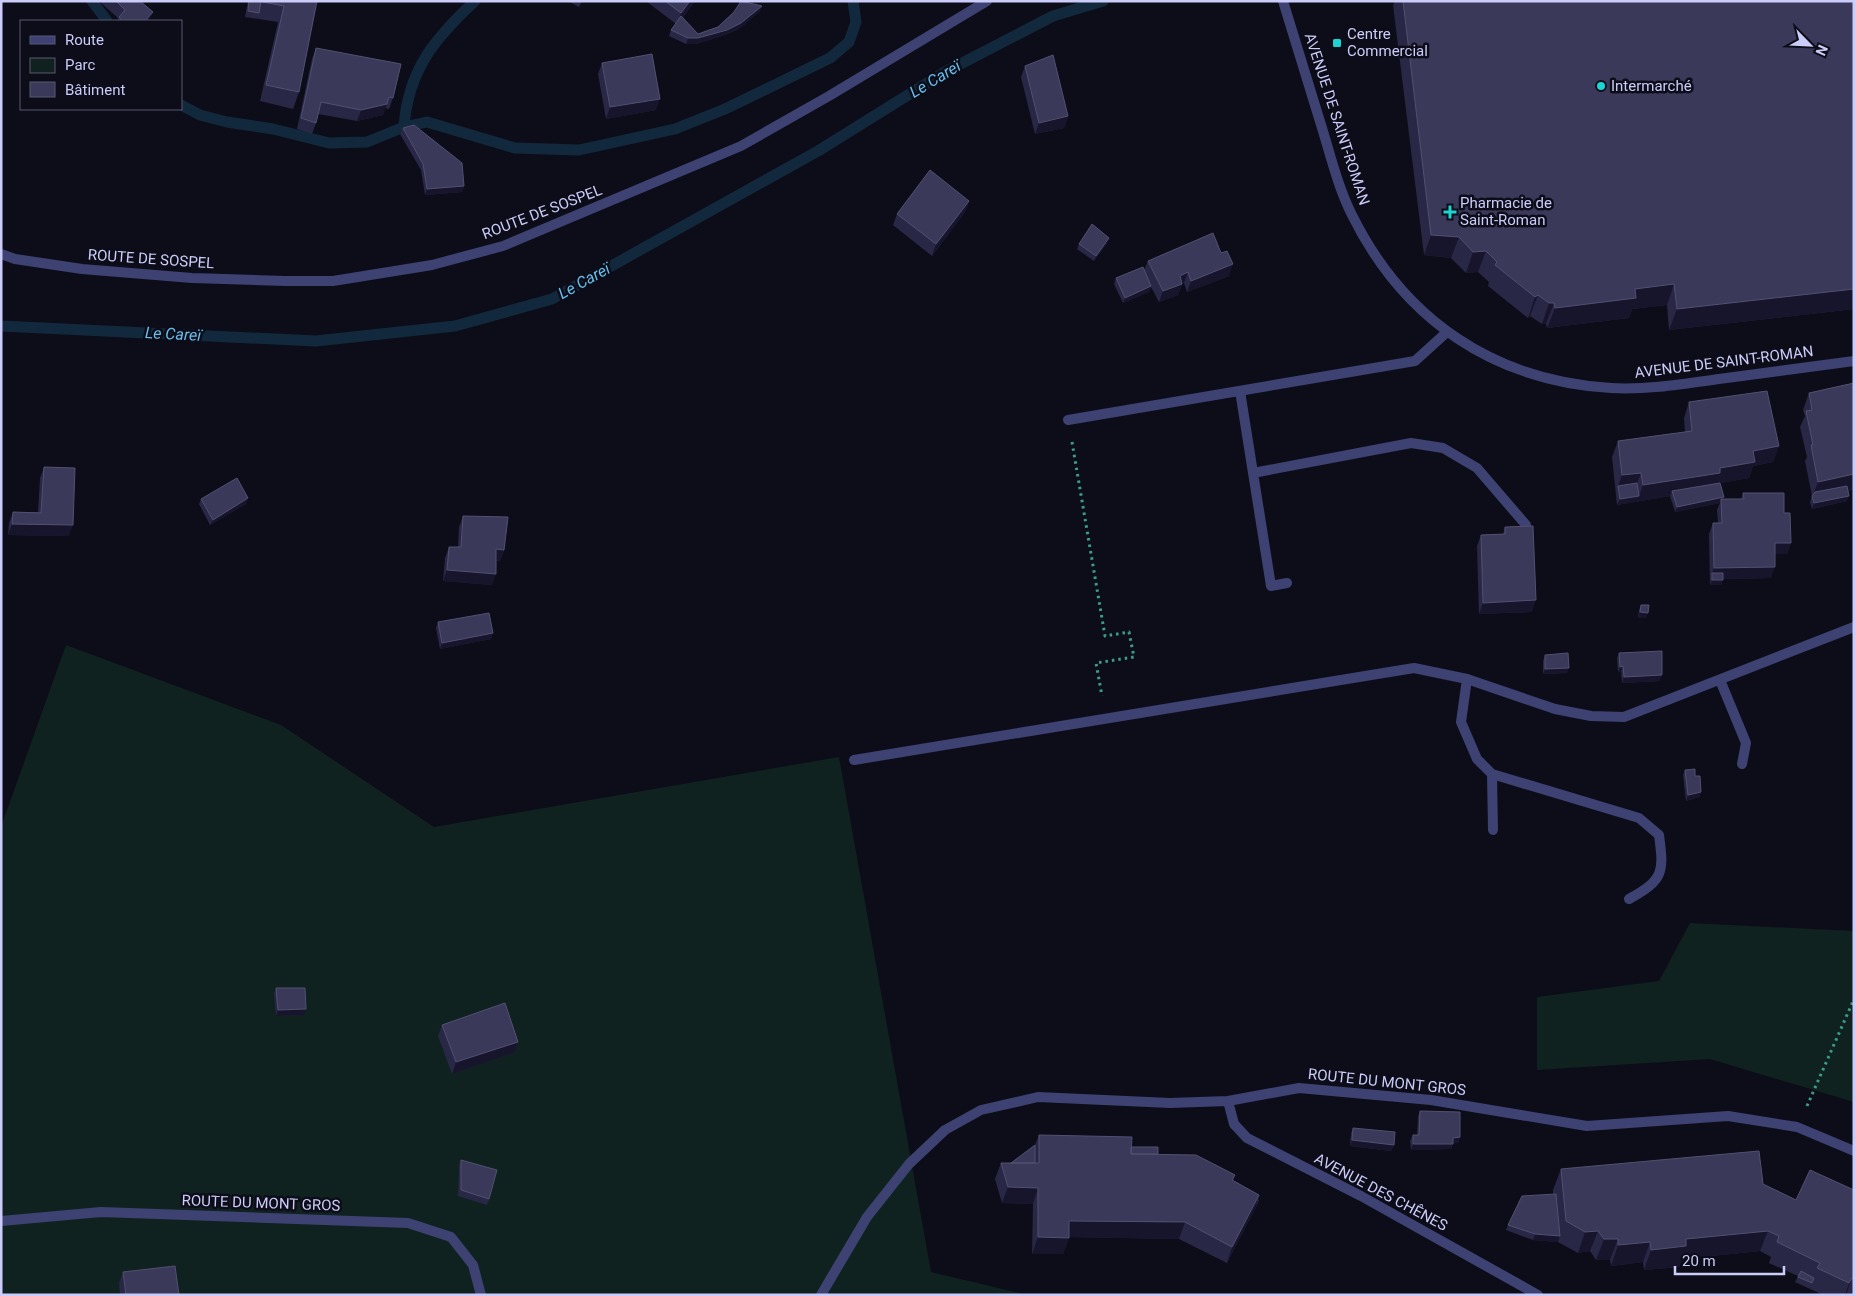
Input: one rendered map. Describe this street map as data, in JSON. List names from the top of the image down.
{
  "streets": {
    "street": [
      "AVENUE DE SAINT-ROMAN",
      "ROUTE DE SOSPEL",
      "ROUTE DU MONT GROS",
      "AVENUE DES CHÊNES"
    ]
  },
  "crossings": [
    ["ROUTE DU MONT GROS", "AVENUE DES CHÊNES"]
  ],
  "water": ["Le Careï"],
  "places": {
    "transit": ["Centre Commercial"],
    "other": ["Intermarché"],
    "health": ["Pharmacie de Saint-Roman"]
  },
  "legend": ["Route", "Parc", "Bâtiment"],
  "scale_bar": "20 m",
  "north": "bottom right"
}
